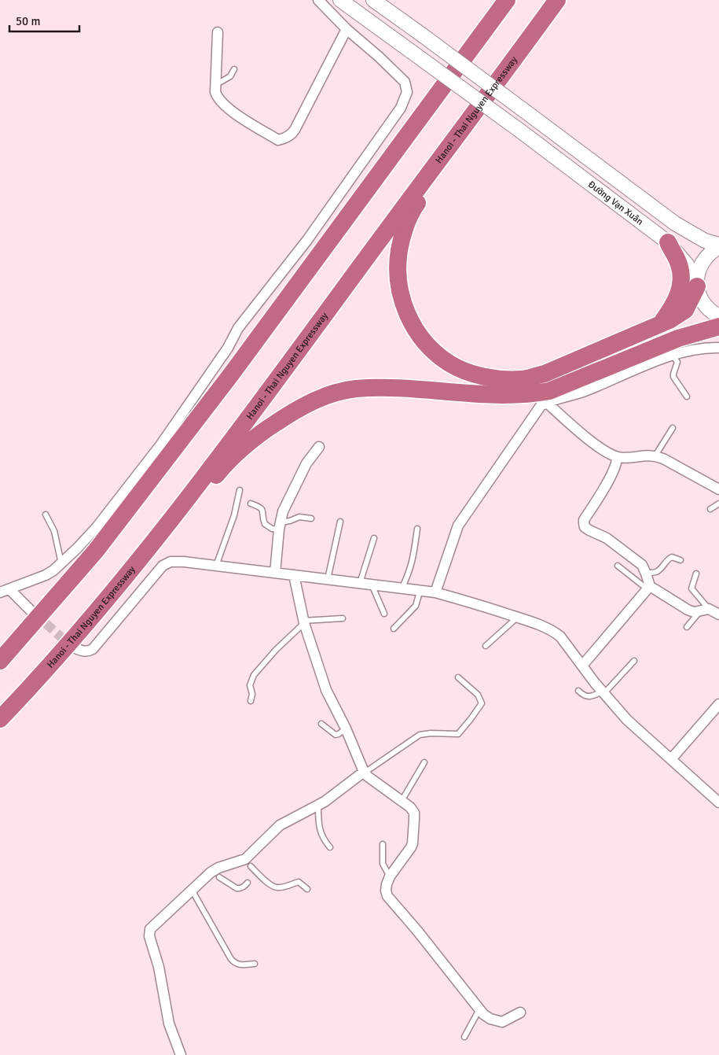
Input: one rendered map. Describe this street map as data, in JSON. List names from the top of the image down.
{
  "streets": {
    "highway": ["Hanoi - Thai Nguyen Expressway"],
    "main road": ["Đường Vạn Xuân"]
  },
  "scale_bar": "50 m"
}
